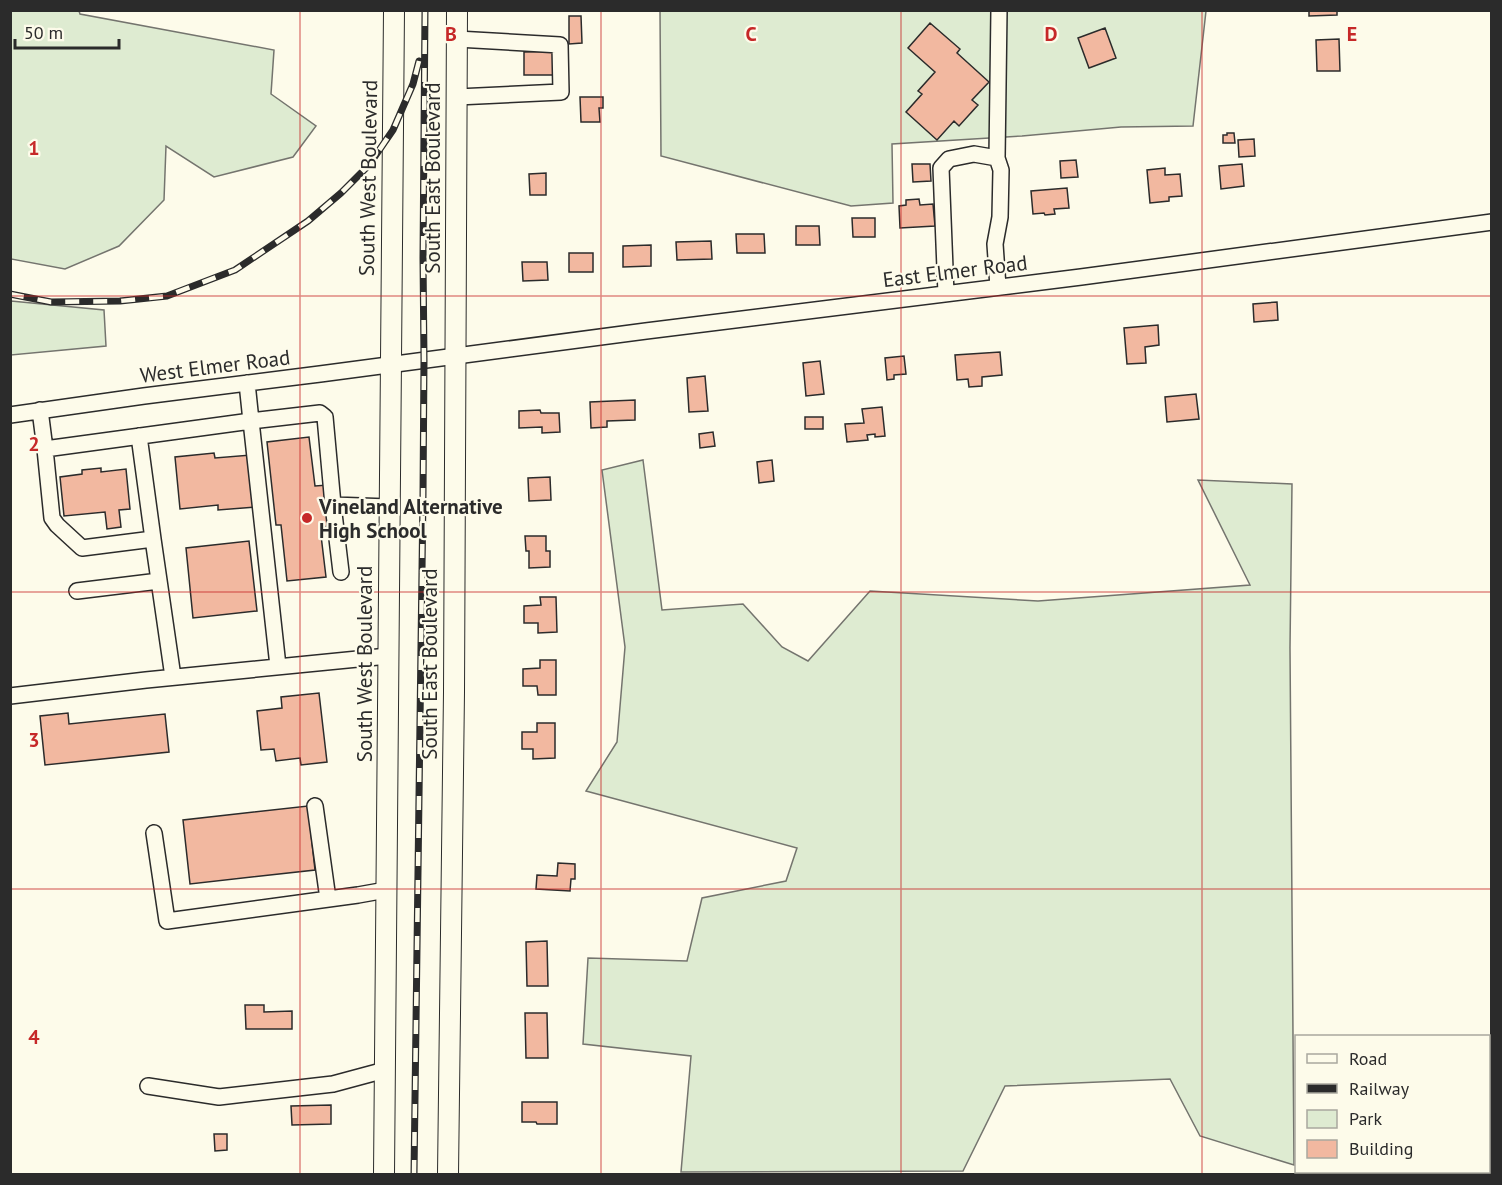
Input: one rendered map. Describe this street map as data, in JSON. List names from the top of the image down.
{
  "streets": {
    "main road": ["South West Boulevard", "South East Boulevard"],
    "street": ["East Elmer Road", "West Elmer Road"]
  },
  "crossings": [
    ["South West Boulevard", "West Elmer Road"],
    ["South East Boulevard", "East Elmer Road"],
    ["East Elmer Road", "West Elmer Road"]
  ],
  "places": ["Vineland Alternative High School"],
  "legend": [
    "Road",
    "Railway",
    "Park",
    "Building"
  ],
  "scale_bar": "50 m",
  "grid": {
    "columns": [
      "B",
      "C",
      "D",
      "E"
    ],
    "rows": [
      "1",
      "2",
      "3",
      "4"
    ]
  }
}
